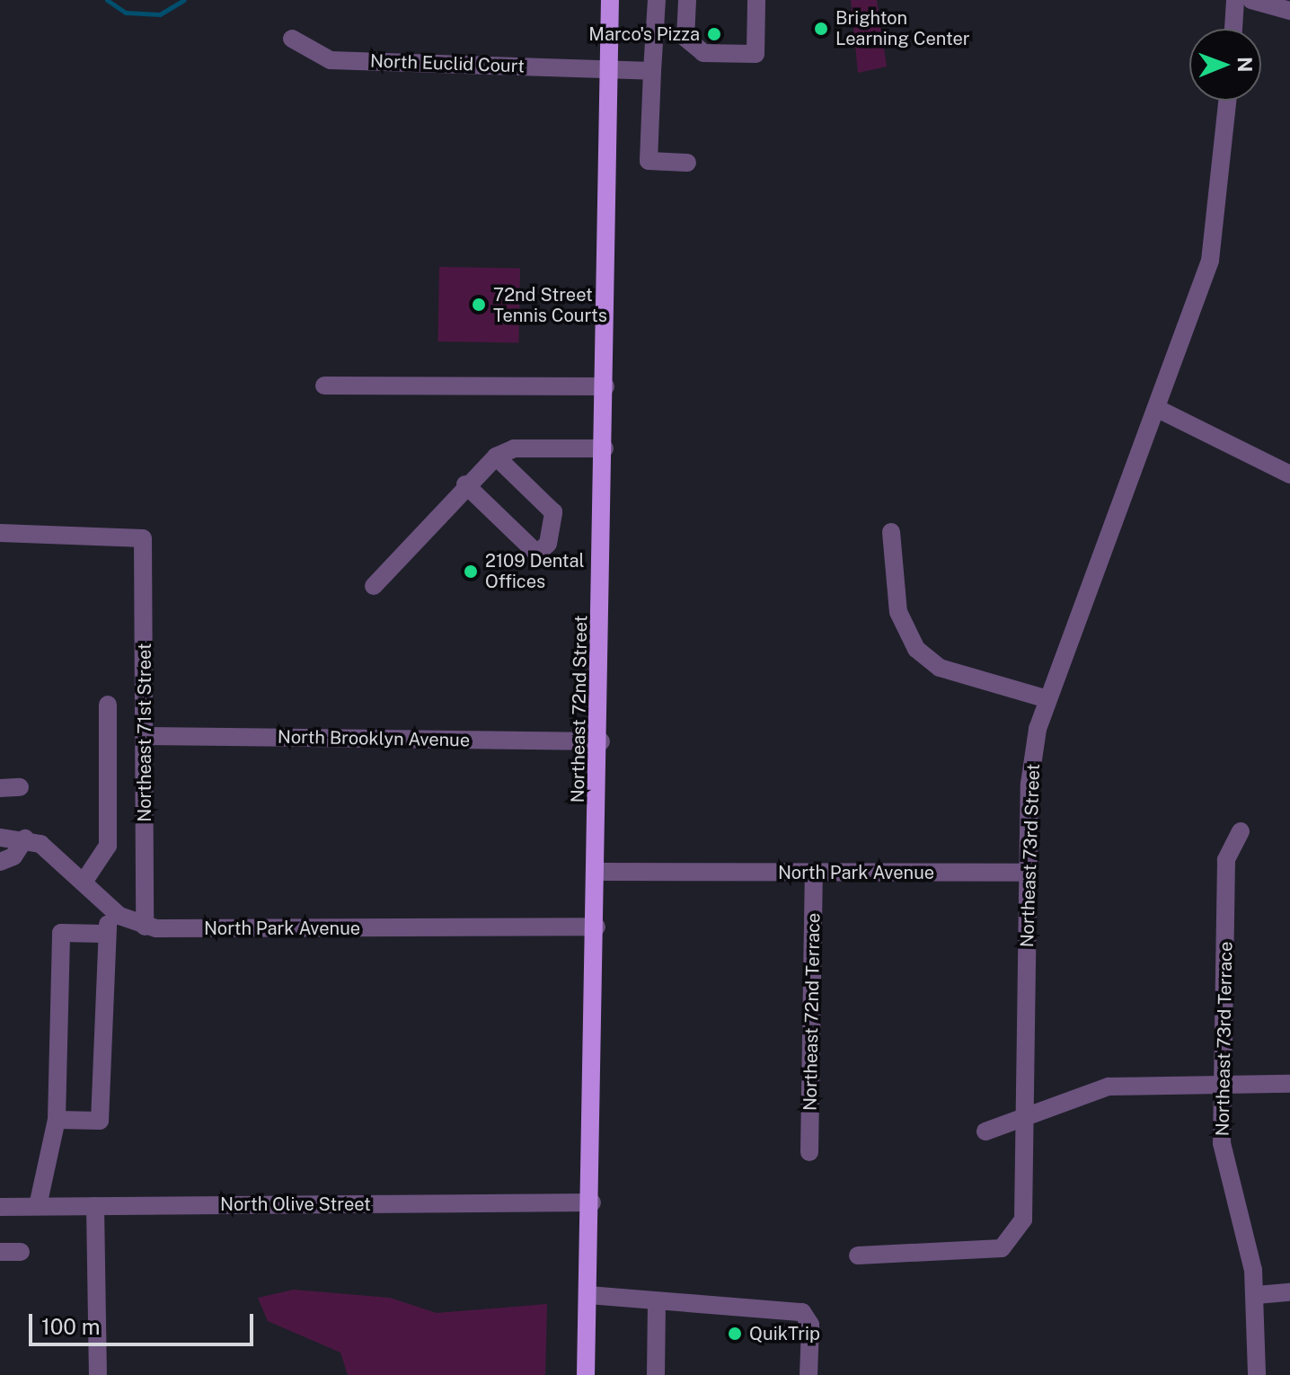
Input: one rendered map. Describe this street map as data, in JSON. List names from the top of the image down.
{
  "streets": {
    "main road": ["Northeast 72nd Street"],
    "street": [
      "North Euclid Court",
      "Northeast 71st Street",
      "North Brooklyn Avenue",
      "Northeast 73rd Street",
      "North Park Avenue",
      "Northeast 72nd Terrace",
      "Northeast 73rd Terrace",
      "North Olive Street"
    ]
  },
  "crossings": [
    ["North Euclid Court", "Northeast 72nd Street"],
    ["Northeast 72nd Street", "North Brooklyn Avenue"],
    ["Northeast 72nd Street", "North Park Avenue"],
    ["Northeast 72nd Street", "North Olive Street"],
    ["Northeast 71st Street", "North Brooklyn Avenue"],
    ["Northeast 71st Street", "North Park Avenue"],
    ["Northeast 73rd Street", "North Park Avenue"],
    ["North Park Avenue", "Northeast 72nd Terrace"]
  ],
  "places": [
    "Brighton Learning Center",
    "Marco's Pizza",
    "72nd Street Tennis Courts",
    "2109 Dental Offices",
    "QuikTrip"
  ],
  "scale_bar": "100 m",
  "north": "right"
}
